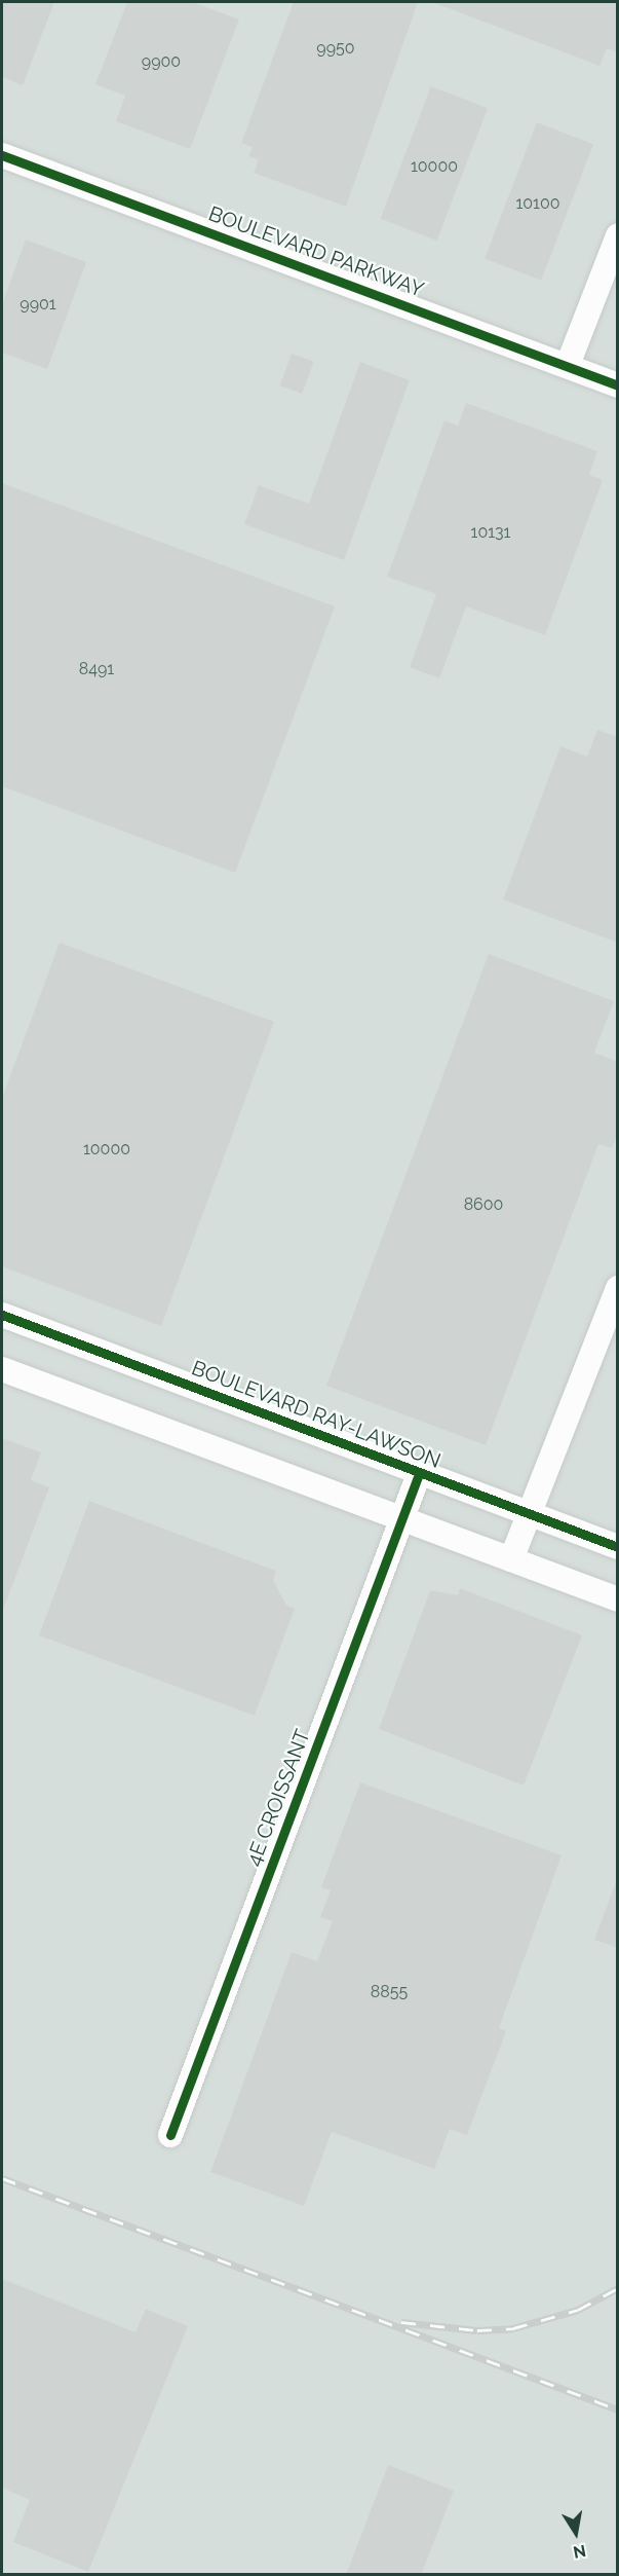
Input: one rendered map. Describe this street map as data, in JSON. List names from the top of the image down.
{
  "streets": {
    "street": ["BOULEVARD PARKWAY", "BOULEVARD RAY-LAWSON", "4E CROISSANT"]
  },
  "crossings": [
    ["BOULEVARD RAY-LAWSON", "4E CROISSANT"]
  ],
  "house_numbers": [
    "9950",
    "9900",
    "10000",
    "10100",
    "9901",
    "10131",
    "8491",
    "10000",
    "8600",
    "8855"
  ],
  "north": "bottom"
}
